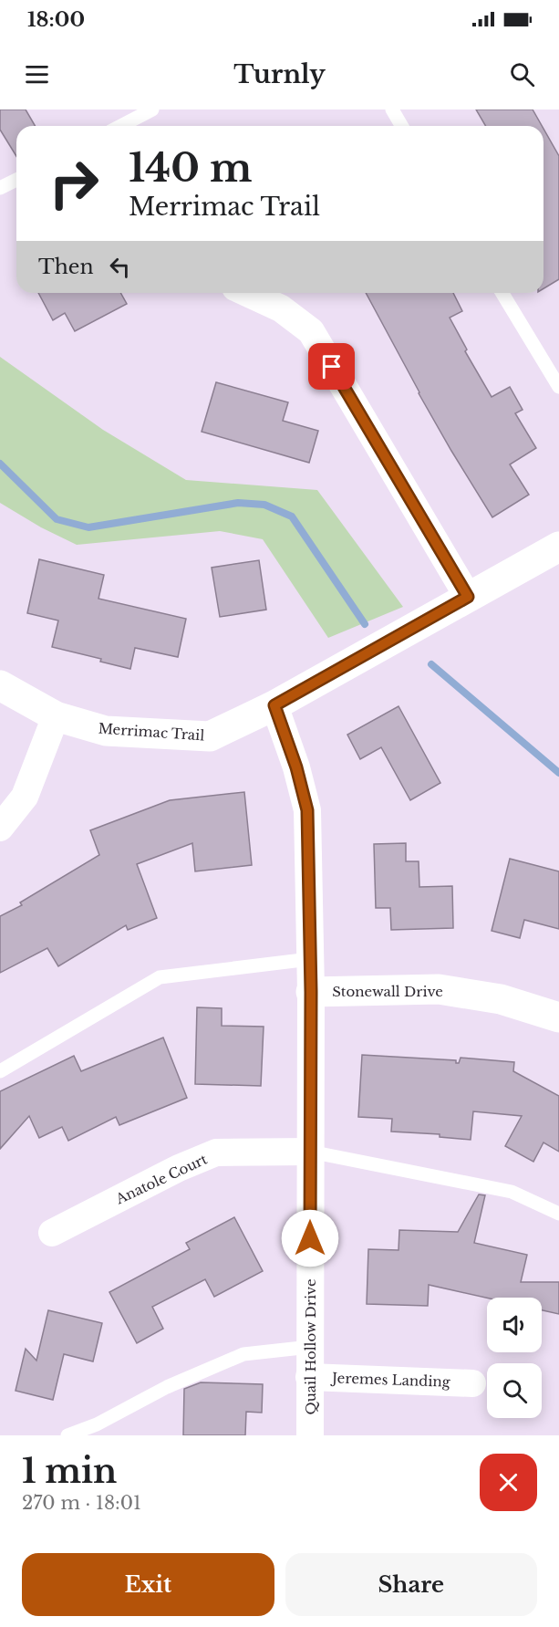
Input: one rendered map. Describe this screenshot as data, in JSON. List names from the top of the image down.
{
  "streets": {
    "street": [
      "Merrimac Trail",
      "Stonewall Drive",
      "Anatole Court",
      "Quail Hollow Drive",
      "Jeremes Landing"
    ]
  },
  "crossings": [
    ["Merrimac Trail", "Quail Hollow Drive"],
    ["Stonewall Drive", "Quail Hollow Drive"],
    ["Anatole Court", "Quail Hollow Drive"],
    ["Quail Hollow Drive", "Jeremes Landing"]
  ],
  "page": {
    "status": "18:00",
    "header": "Turnly",
    "turn": ["140 m", "Merrimac Trail"],
    "then": "Then",
    "heading": ["1 min", "270 m · 18:01"],
    "buttons": ["Exit", "Share"]
  }
}
